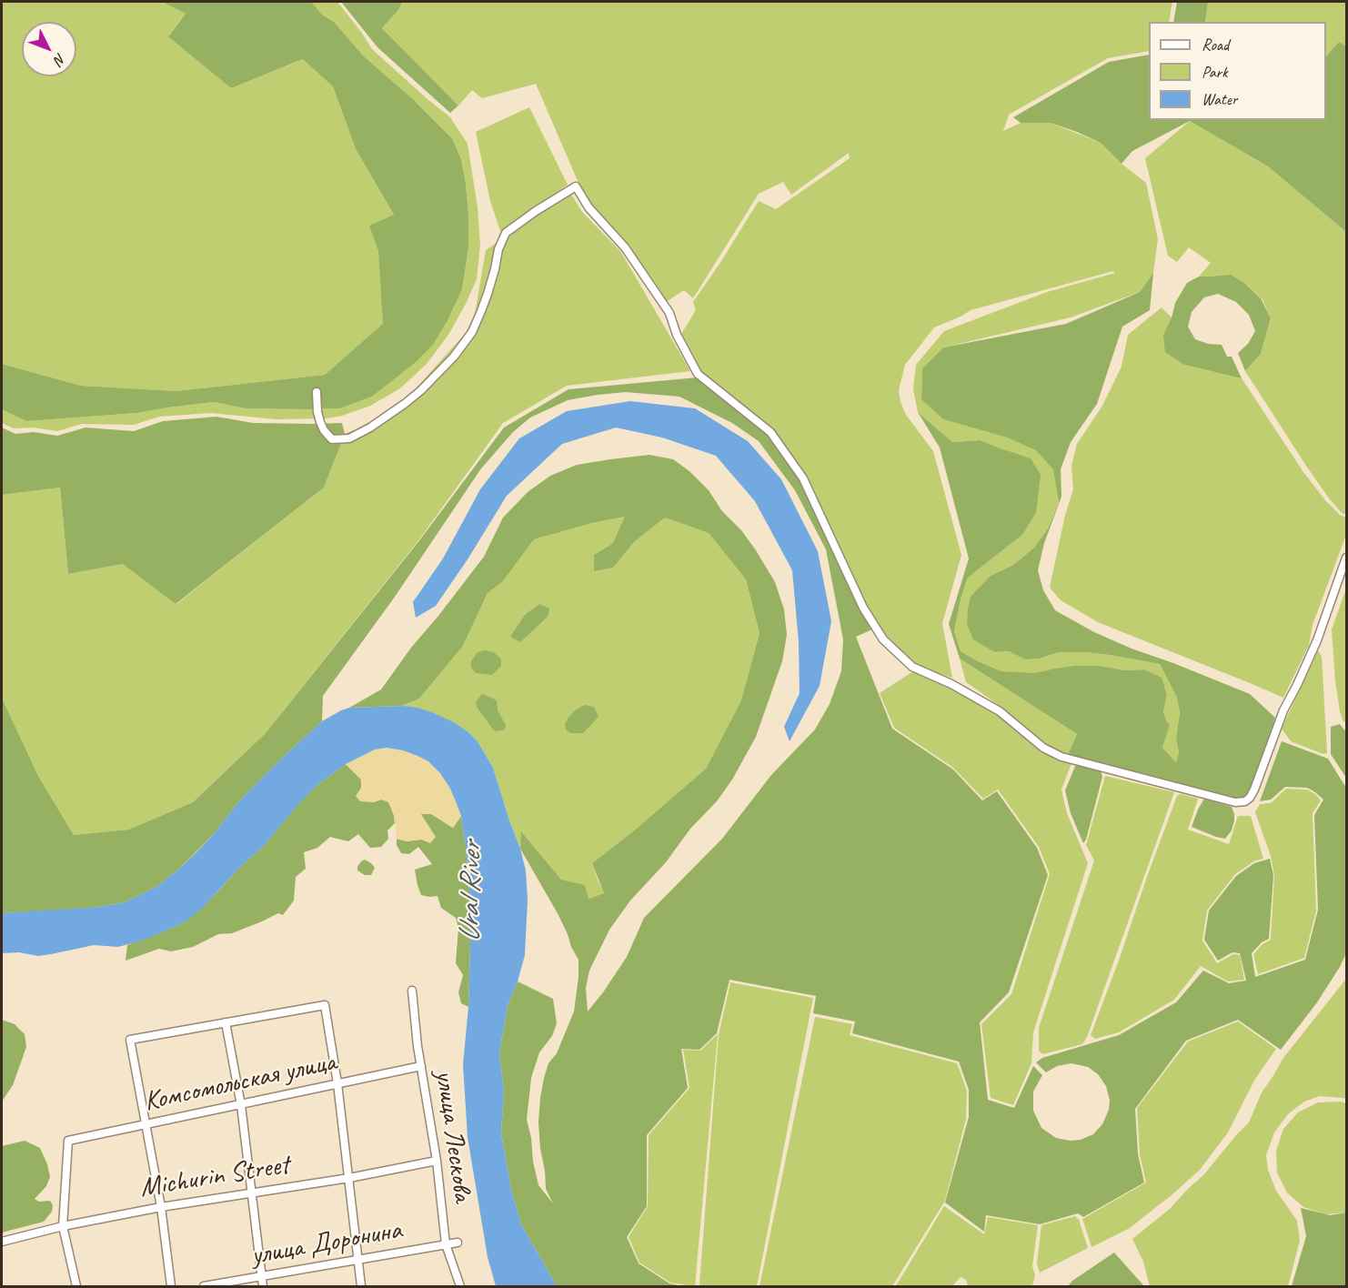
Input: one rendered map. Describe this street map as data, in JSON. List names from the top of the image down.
{
  "streets": {
    "street": [
      "Комсомольская улица",
      "улица Лескова",
      "Michurin Street",
      "улица Доронина"
    ]
  },
  "crossings": [
    ["Комсомольская улица", "улица Лескова"],
    ["Комсомольская улица", "Michurin Street"],
    ["улица Лескова", "Michurin Street"],
    ["улица Лескова", "улица Доронина"]
  ],
  "water": ["Ural River"],
  "legend": ["Road", "Park", "Water"],
  "north": "bottom right"
}
